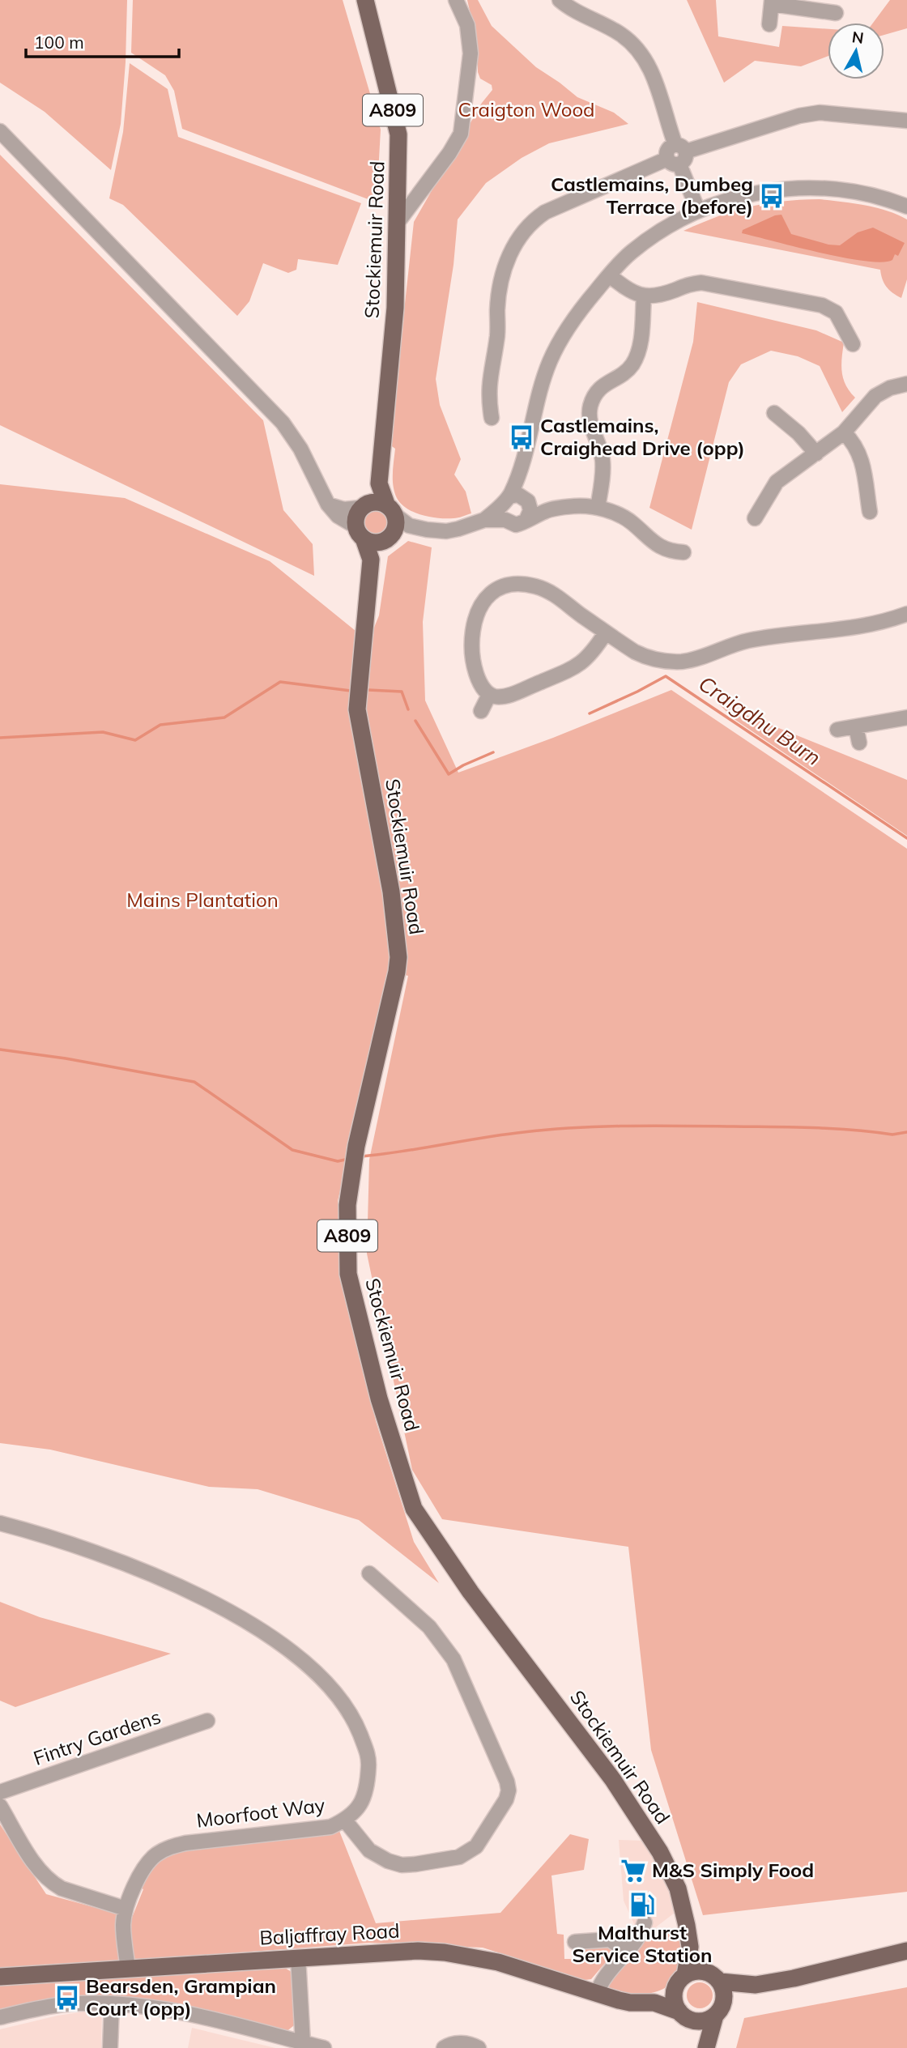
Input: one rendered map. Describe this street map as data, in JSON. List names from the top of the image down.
{
  "streets": {
    "main road": ["A809", "Stockiemuir Road", "Baljaffray Road"],
    "street": ["Fintry Gardens", "Moorfoot Way"]
  },
  "crossings": [
    ["Stockiemuir Road", "Baljaffray Road"],
    ["Moorfoot Way", "Baljaffray Road"]
  ],
  "water": ["Craigdhu Burn"],
  "parks": ["Craigton Wood", "Mains Plantation"],
  "places": {
    "bus stop": ["Castlemains, Dumbeg Terrace (before)", "Castlemains, Craighead Drive (opp)", "Bearsden, Grampian Court (opp)"],
    "supermarket": ["M&S Simply Food"],
    "fuel station": ["Malthurst Service Station"]
  },
  "scale_bar": "100 m",
  "north": "top"
}
